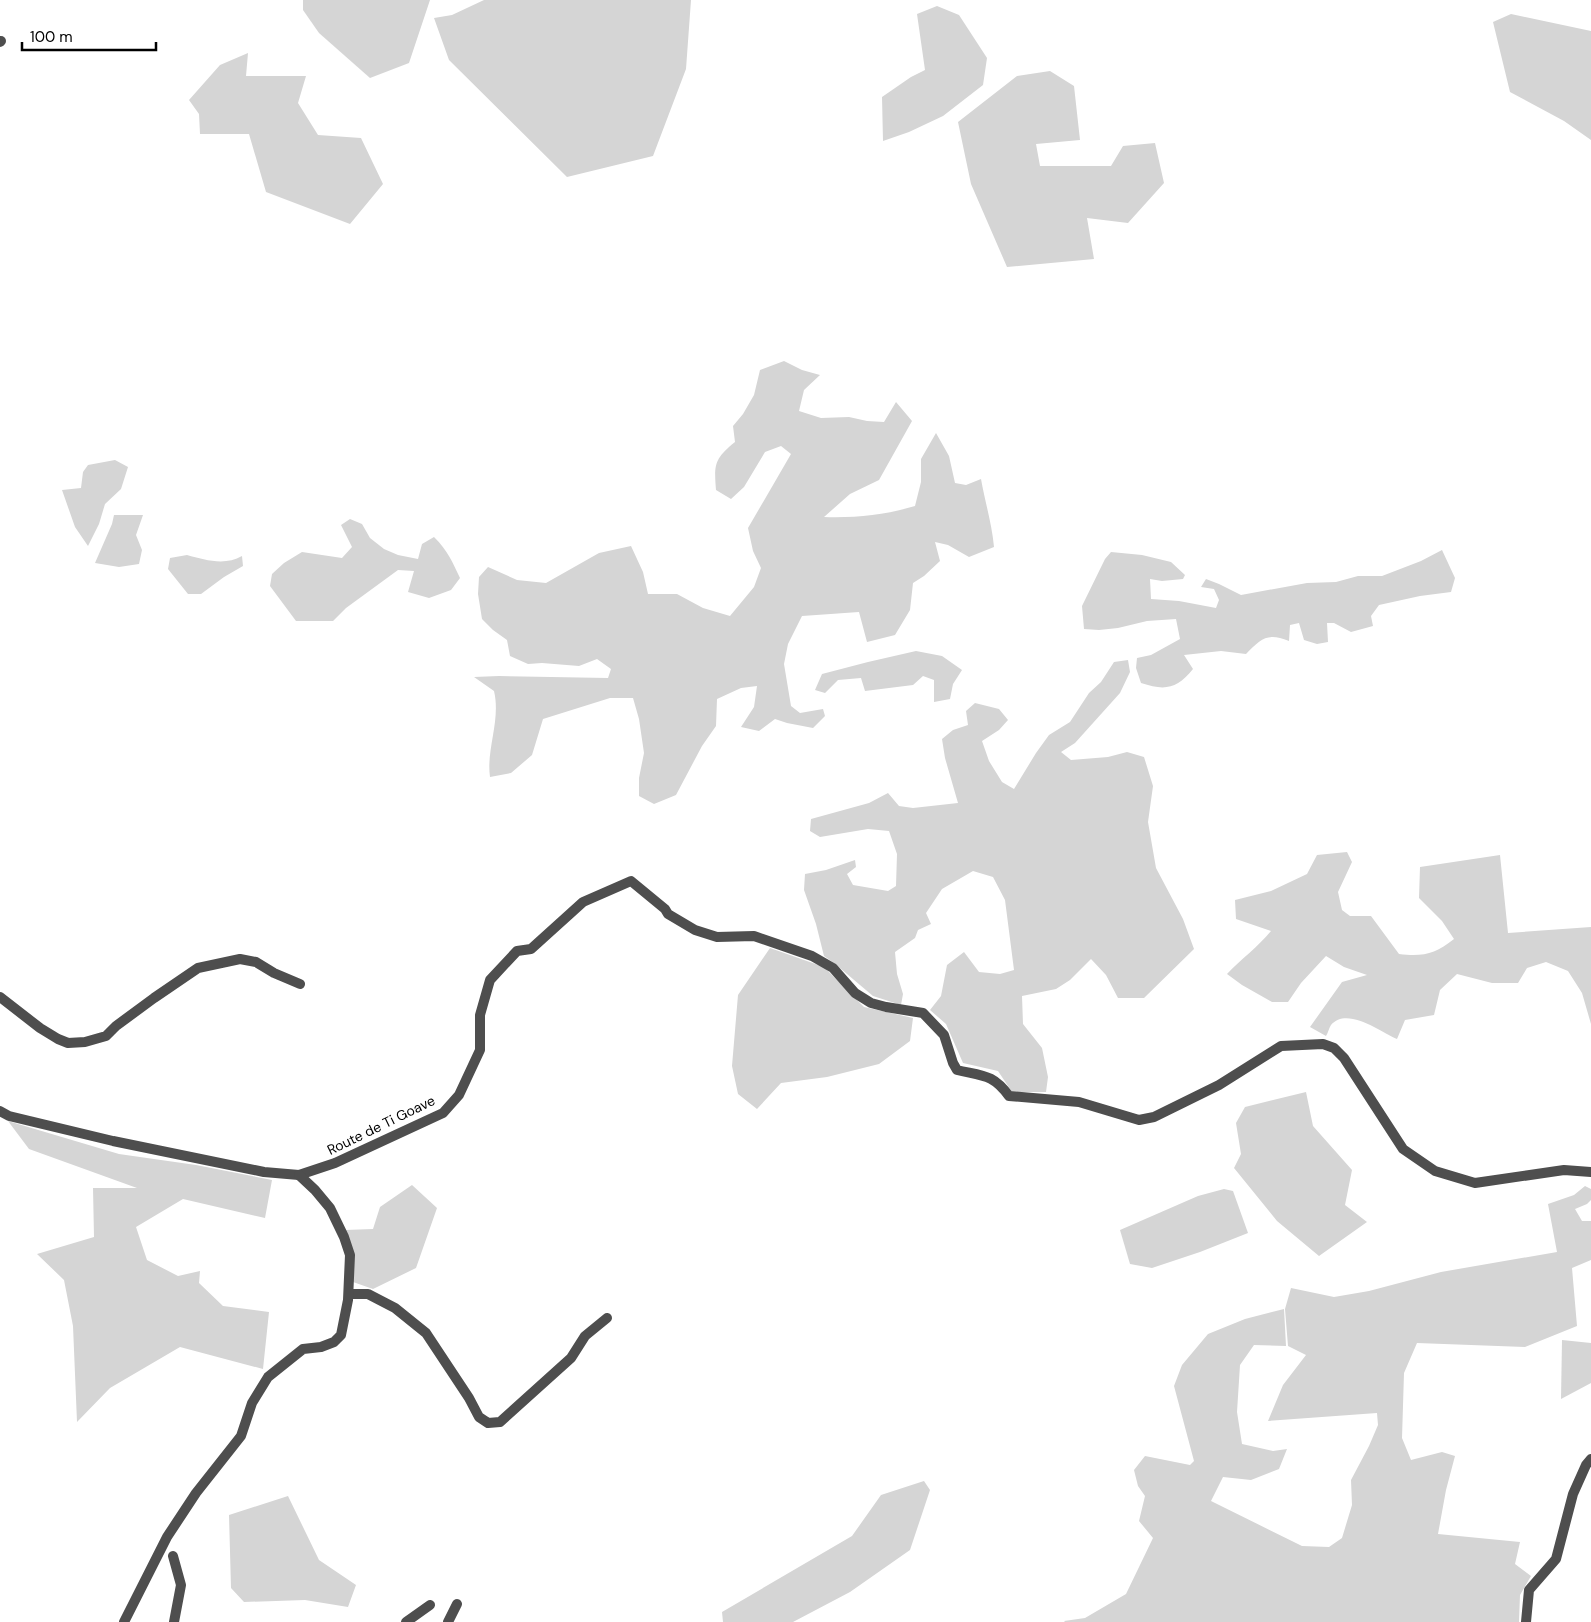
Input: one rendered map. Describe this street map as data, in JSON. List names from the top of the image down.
{
  "streets": {
    "street": ["Route de Ti Goave"]
  },
  "scale_bar": "100 m"
}
